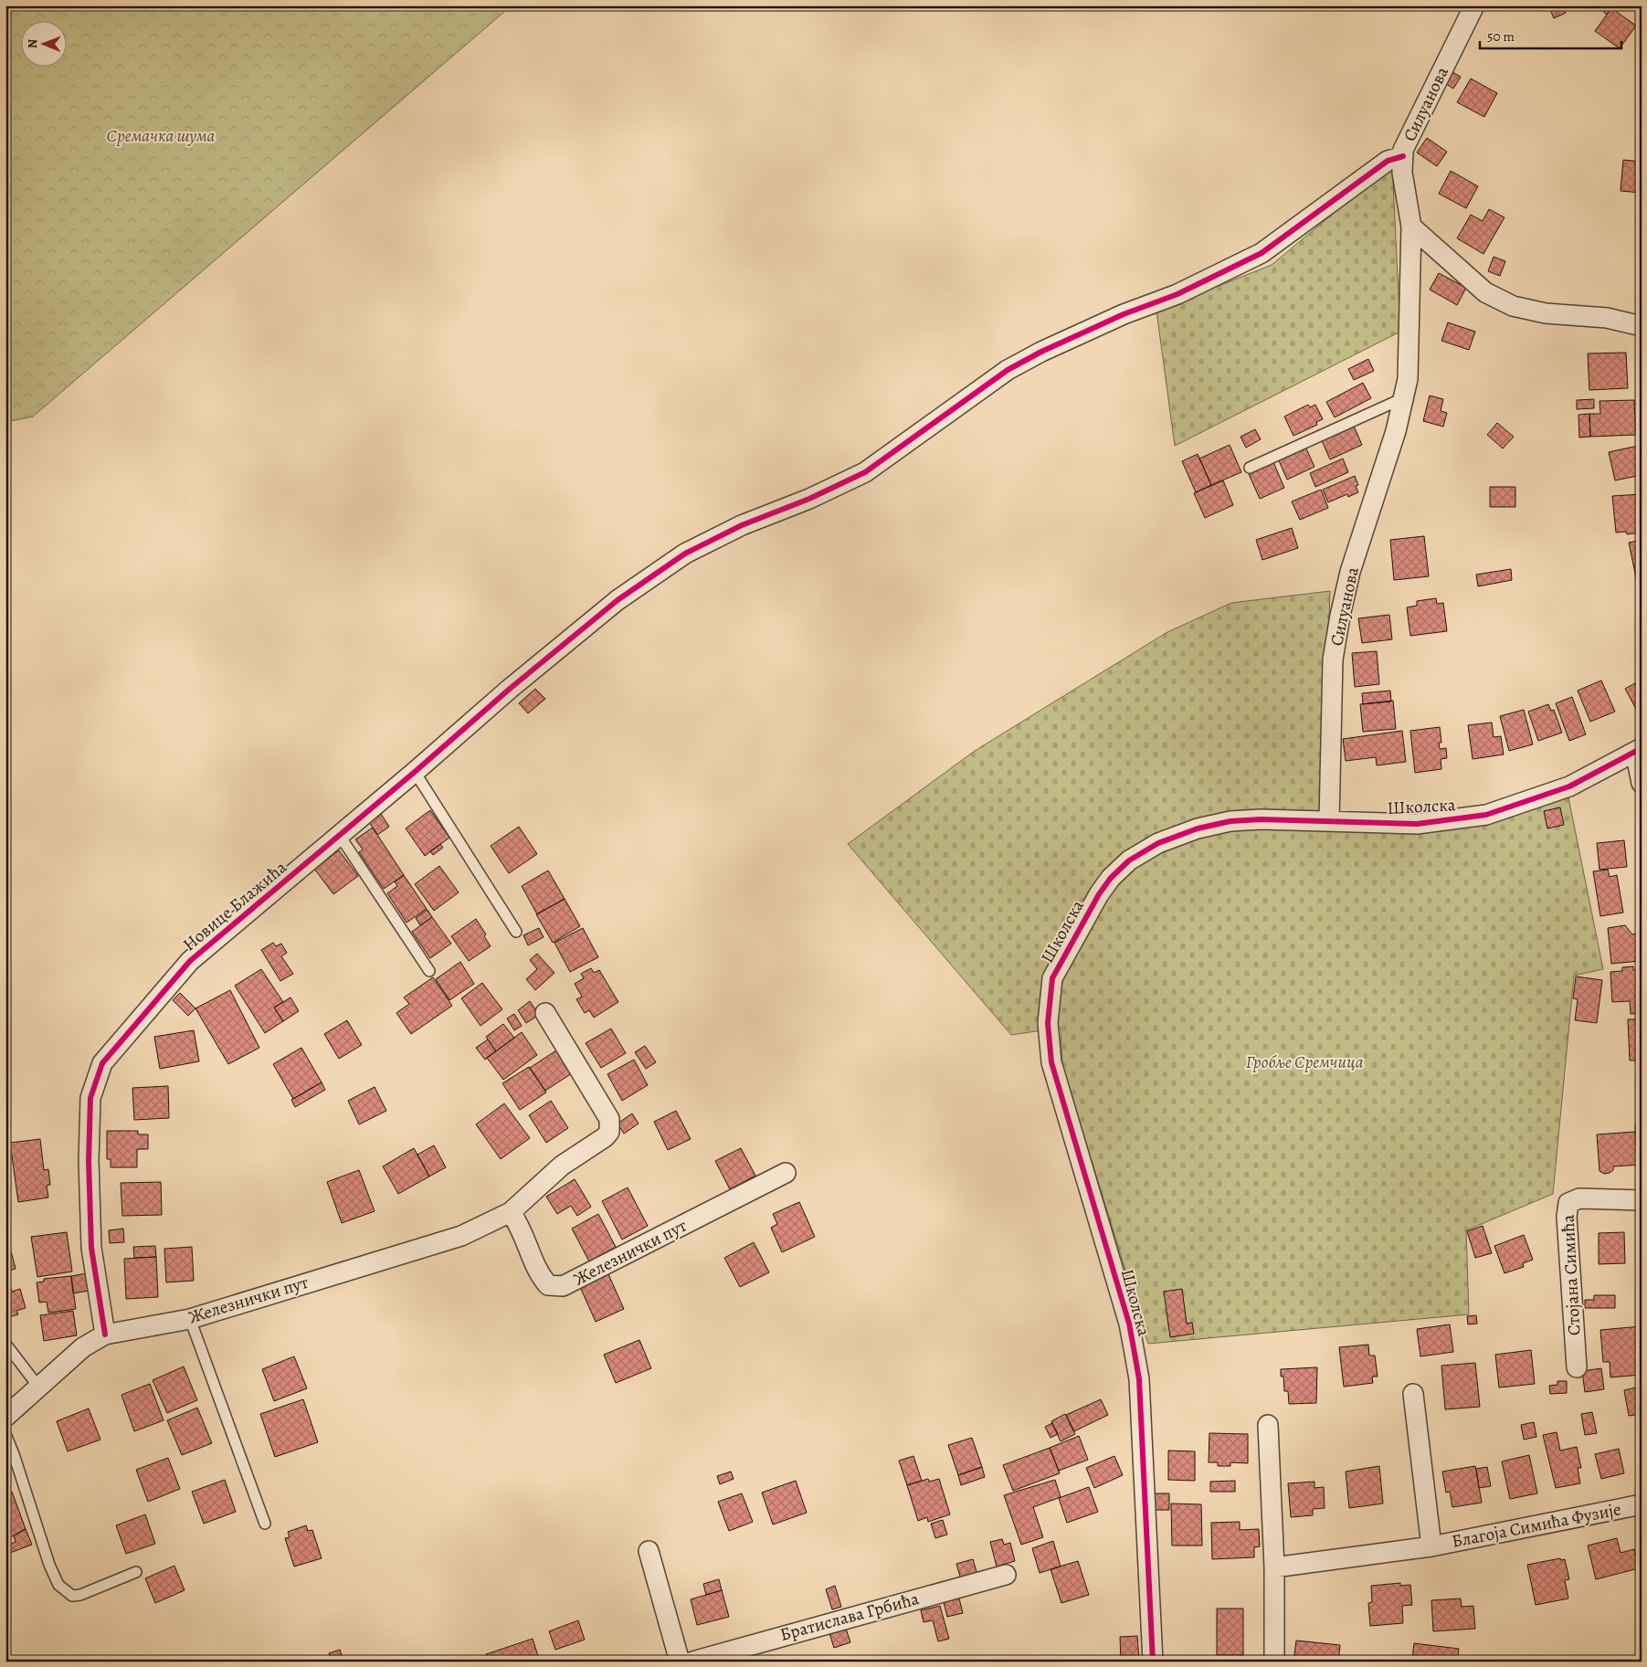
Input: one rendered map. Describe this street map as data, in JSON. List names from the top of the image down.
{
  "streets": {
    "street": [
      "Силуанова",
      "Школска",
      "Новице Блажића",
      "Железнички пут",
      "Стојана Симића",
      "Благоја Симића Фузије",
      "Братислава Грбића"
    ]
  },
  "crossings": [
    ["Силуанова", "Школска"],
    ["Силуанова", "Новице Блажића"],
    ["Новице Блажића", "Железнички пут"]
  ],
  "parks": ["Сремачка шума", "Гробље Сремчица"],
  "scale_bar": "50 m",
  "north": "left"
}
